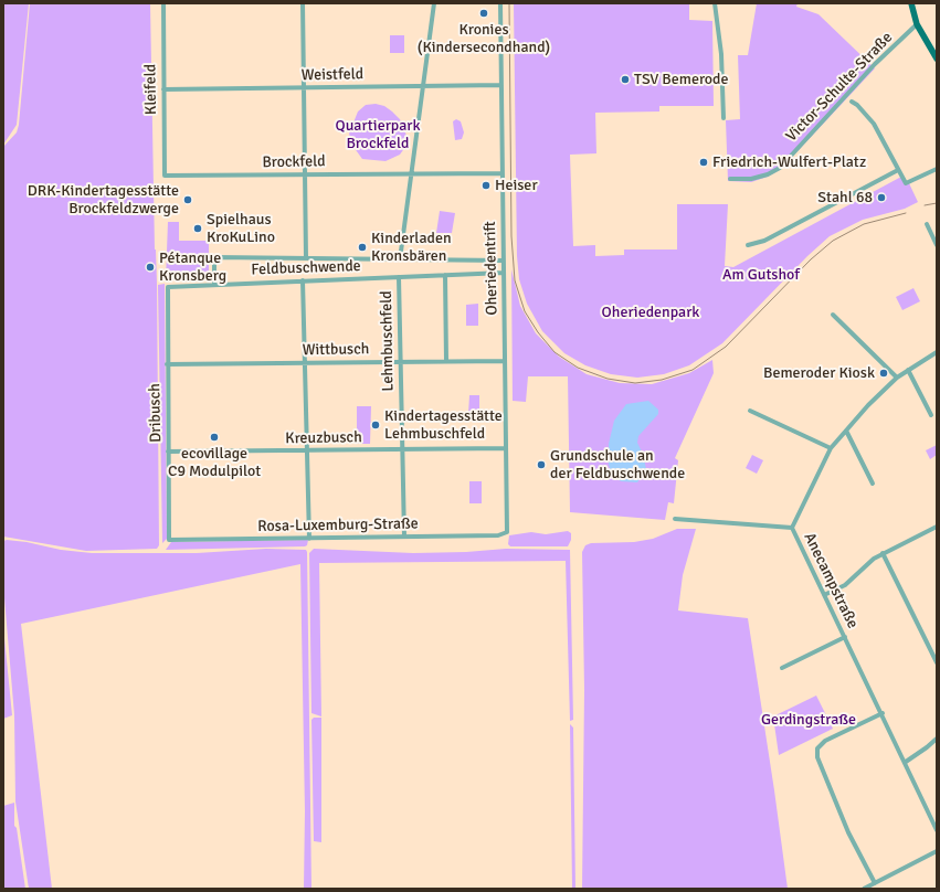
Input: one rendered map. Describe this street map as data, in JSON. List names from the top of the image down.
{
  "streets": {
    "street": [
      "Weistfeld",
      "Victor-Schulte-Straße",
      "Kleifeld",
      "Brockfeld",
      "Feldbuschwende",
      "Oheriedentrift",
      "Lehmbuschfeld",
      "Wittbusch",
      "Dribusch",
      "Kreuzbusch",
      "Rosa-Luxemburg-Straße",
      "Anecampstraße"
    ]
  },
  "crossings": [
    ["Weistfeld", "Kleifeld"],
    ["Weistfeld", "Oheriedentrift"],
    ["Kleifeld", "Brockfeld"],
    ["Brockfeld", "Oheriedentrift"],
    ["Feldbuschwende", "Oheriedentrift"],
    ["Feldbuschwende", "Lehmbuschfeld"],
    ["Feldbuschwende", "Dribusch"],
    ["Oheriedentrift", "Wittbusch"],
    ["Oheriedentrift", "Kreuzbusch"],
    ["Oheriedentrift", "Rosa-Luxemburg-Straße"],
    ["Lehmbuschfeld", "Wittbusch"],
    ["Lehmbuschfeld", "Kreuzbusch"],
    ["Lehmbuschfeld", "Rosa-Luxemburg-Straße"],
    ["Wittbusch", "Dribusch"],
    ["Dribusch", "Kreuzbusch"],
    ["Dribusch", "Rosa-Luxemburg-Straße"]
  ],
  "parks": [
    "Quartierpark Brockfeld",
    "Am Gutshof",
    "Oheriedenpark",
    "Gerdingstraße"
  ],
  "places": [
    "Kronies (Kindersecondhand)",
    "TSV Bemerode",
    "Friedrich-Wulfert-Platz",
    "Heiser",
    "Stahl 68",
    "DRK-Kindertagesstätte Brockfeldzwerge",
    "Spielhaus KroKuLino",
    "Kinderladen Kronsbären",
    "Pétanque Kronsberg",
    "Bemeroder Kiosk",
    "Kindertagesstätte Lehmbuschfeld",
    "ecovillage C9 Modulpilot",
    "Grundschule an der Feldbuschwende"
  ]
}
